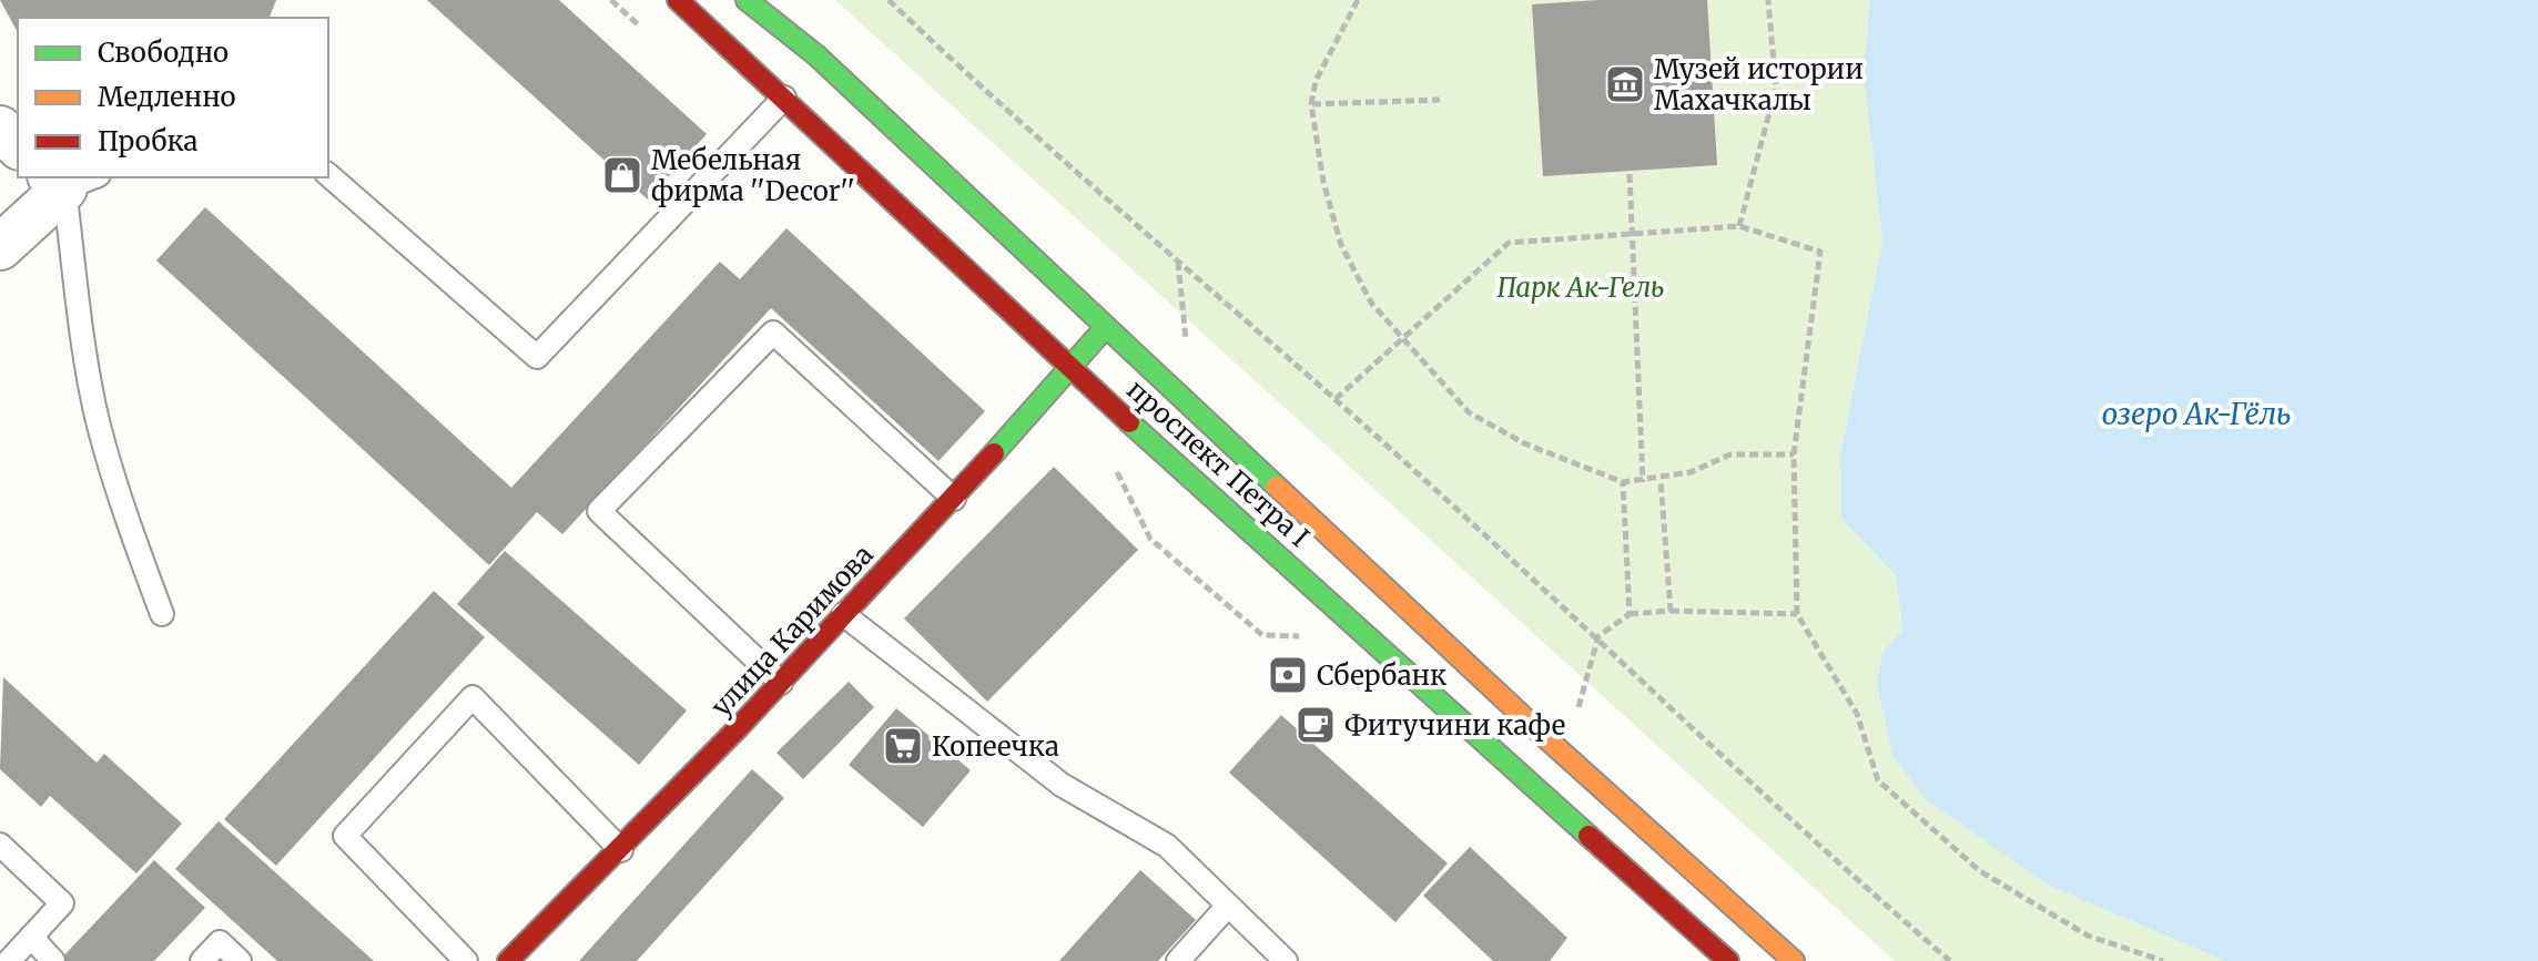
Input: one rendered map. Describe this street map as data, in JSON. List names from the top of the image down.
{
  "streets": {
    "main road": ["проспект Петра I", "улица Каримова"]
  },
  "crossings": [
    ["проспект Петра I", "улица Каримова"]
  ],
  "water": ["озеро Ак-Гёль"],
  "parks": ["Парк Ак-Гель"],
  "places": {
    "museum": ["Музей истории Махачкалы"],
    "shop": ["Мебельная фирма ''Decor''"],
    "bank": ["Сбербанк"],
    "cafe": ["Фитучини кафе"],
    "supermarket": ["Копеечка"]
  },
  "legend": ["Свободно", "Медленно", "Пробка"]
}
